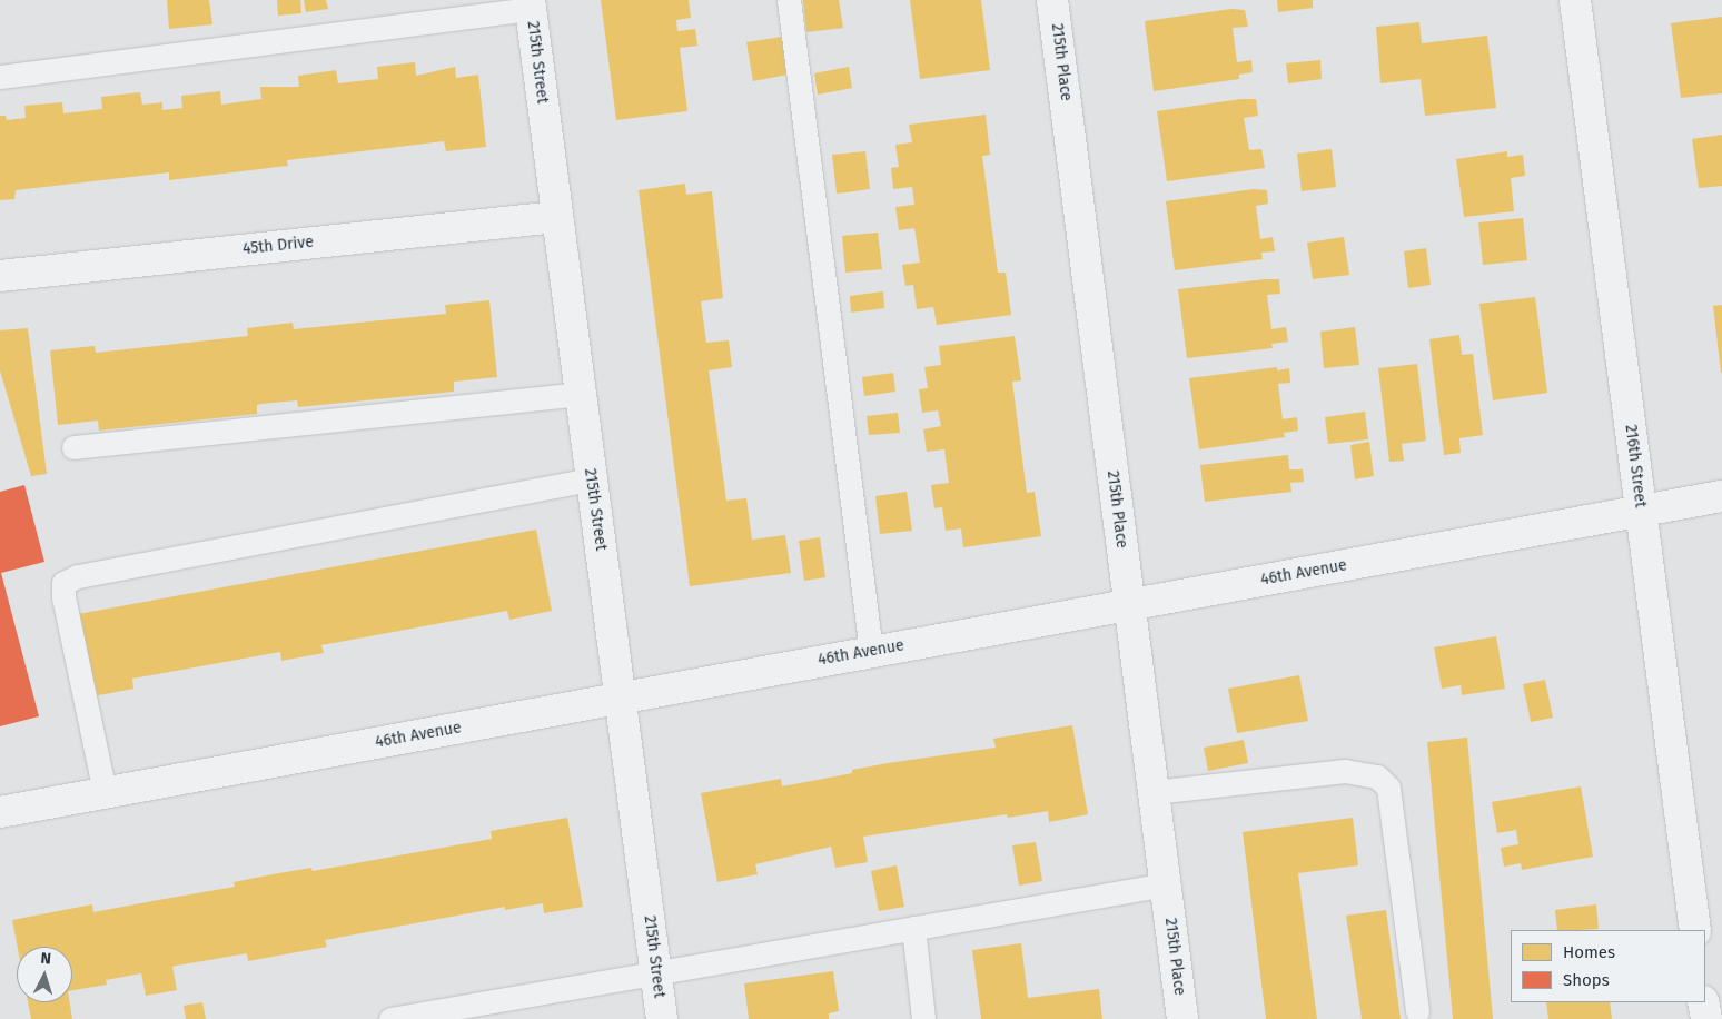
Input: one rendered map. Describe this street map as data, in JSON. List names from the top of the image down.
{
  "streets": {
    "street": [
      "215th Street",
      "215th Place",
      "45th Drive",
      "216th Street",
      "46th Avenue"
    ]
  },
  "crossings": [
    ["215th Street", "45th Drive"],
    ["215th Street", "46th Avenue"],
    ["215th Place", "46th Avenue"],
    ["216th Street", "46th Avenue"]
  ],
  "legend": ["Homes", "Shops"],
  "north": "top"
}
